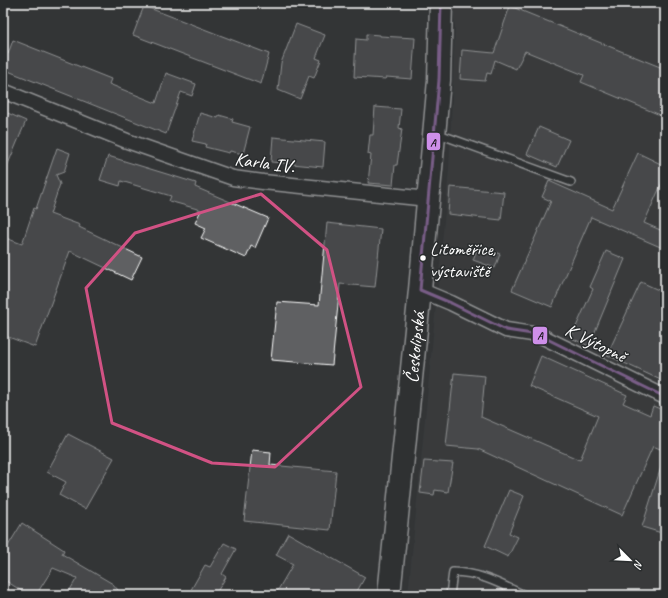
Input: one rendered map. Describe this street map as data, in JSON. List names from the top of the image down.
{
  "streets": {
    "main road": ["Českolipská"],
    "street": ["Karla IV.", "K Výtopně"]
  },
  "crossings": [
    ["Karla IV.", "Českolipská"],
    ["K Výtopně", "Českolipská"]
  ],
  "places": ["Litoměřice, výstaviště"],
  "lines": ["transit line A"],
  "north": "bottom right"
}
